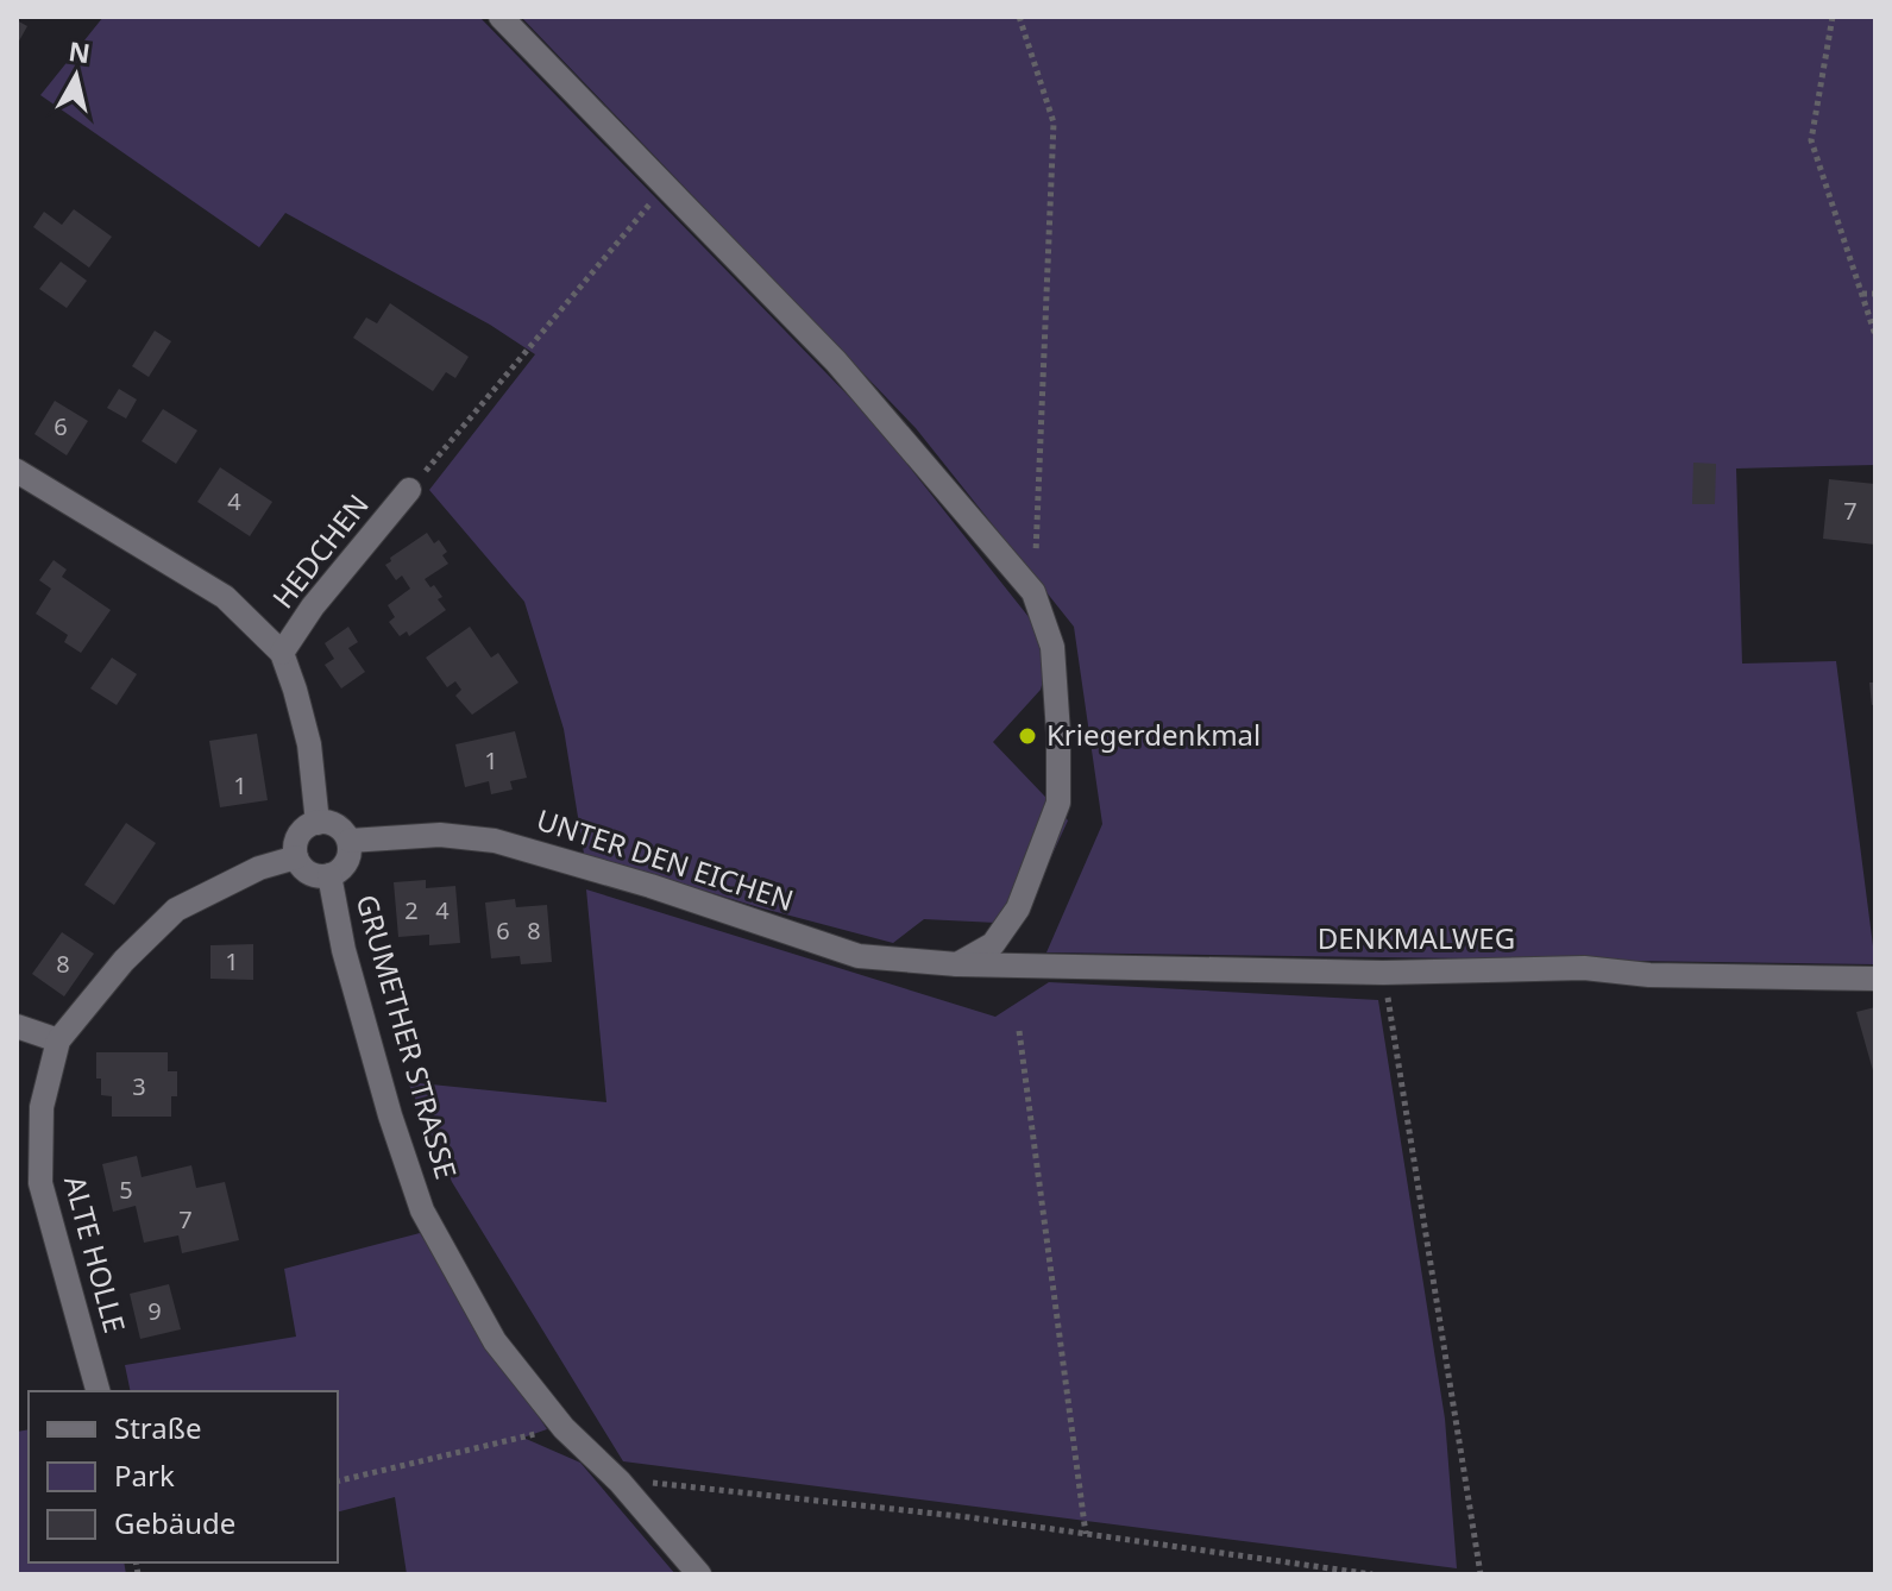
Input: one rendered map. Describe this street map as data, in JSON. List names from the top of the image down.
{
  "streets": {
    "street": [
      "HEDCHEN",
      "UNTER DEN EICHEN",
      "DENKMALWEG",
      "GRUMETHER STRASSE",
      "ALTE HOLLE"
    ]
  },
  "crossings": [
    ["UNTER DEN EICHEN", "DENKMALWEG"],
    ["UNTER DEN EICHEN", "GRUMETHER STRASSE"],
    ["UNTER DEN EICHEN", "ALTE HOLLE"],
    ["GRUMETHER STRASSE", "ALTE HOLLE"]
  ],
  "places": ["Kriegerdenkmal"],
  "house_numbers": [
    "6",
    "4",
    "7",
    "1",
    "1",
    "2",
    "4",
    "6",
    "8",
    "1",
    "8",
    "3",
    "5",
    "7",
    "9"
  ],
  "legend": ["Straße", "Park", "Gebäude"],
  "north": "top"
}
